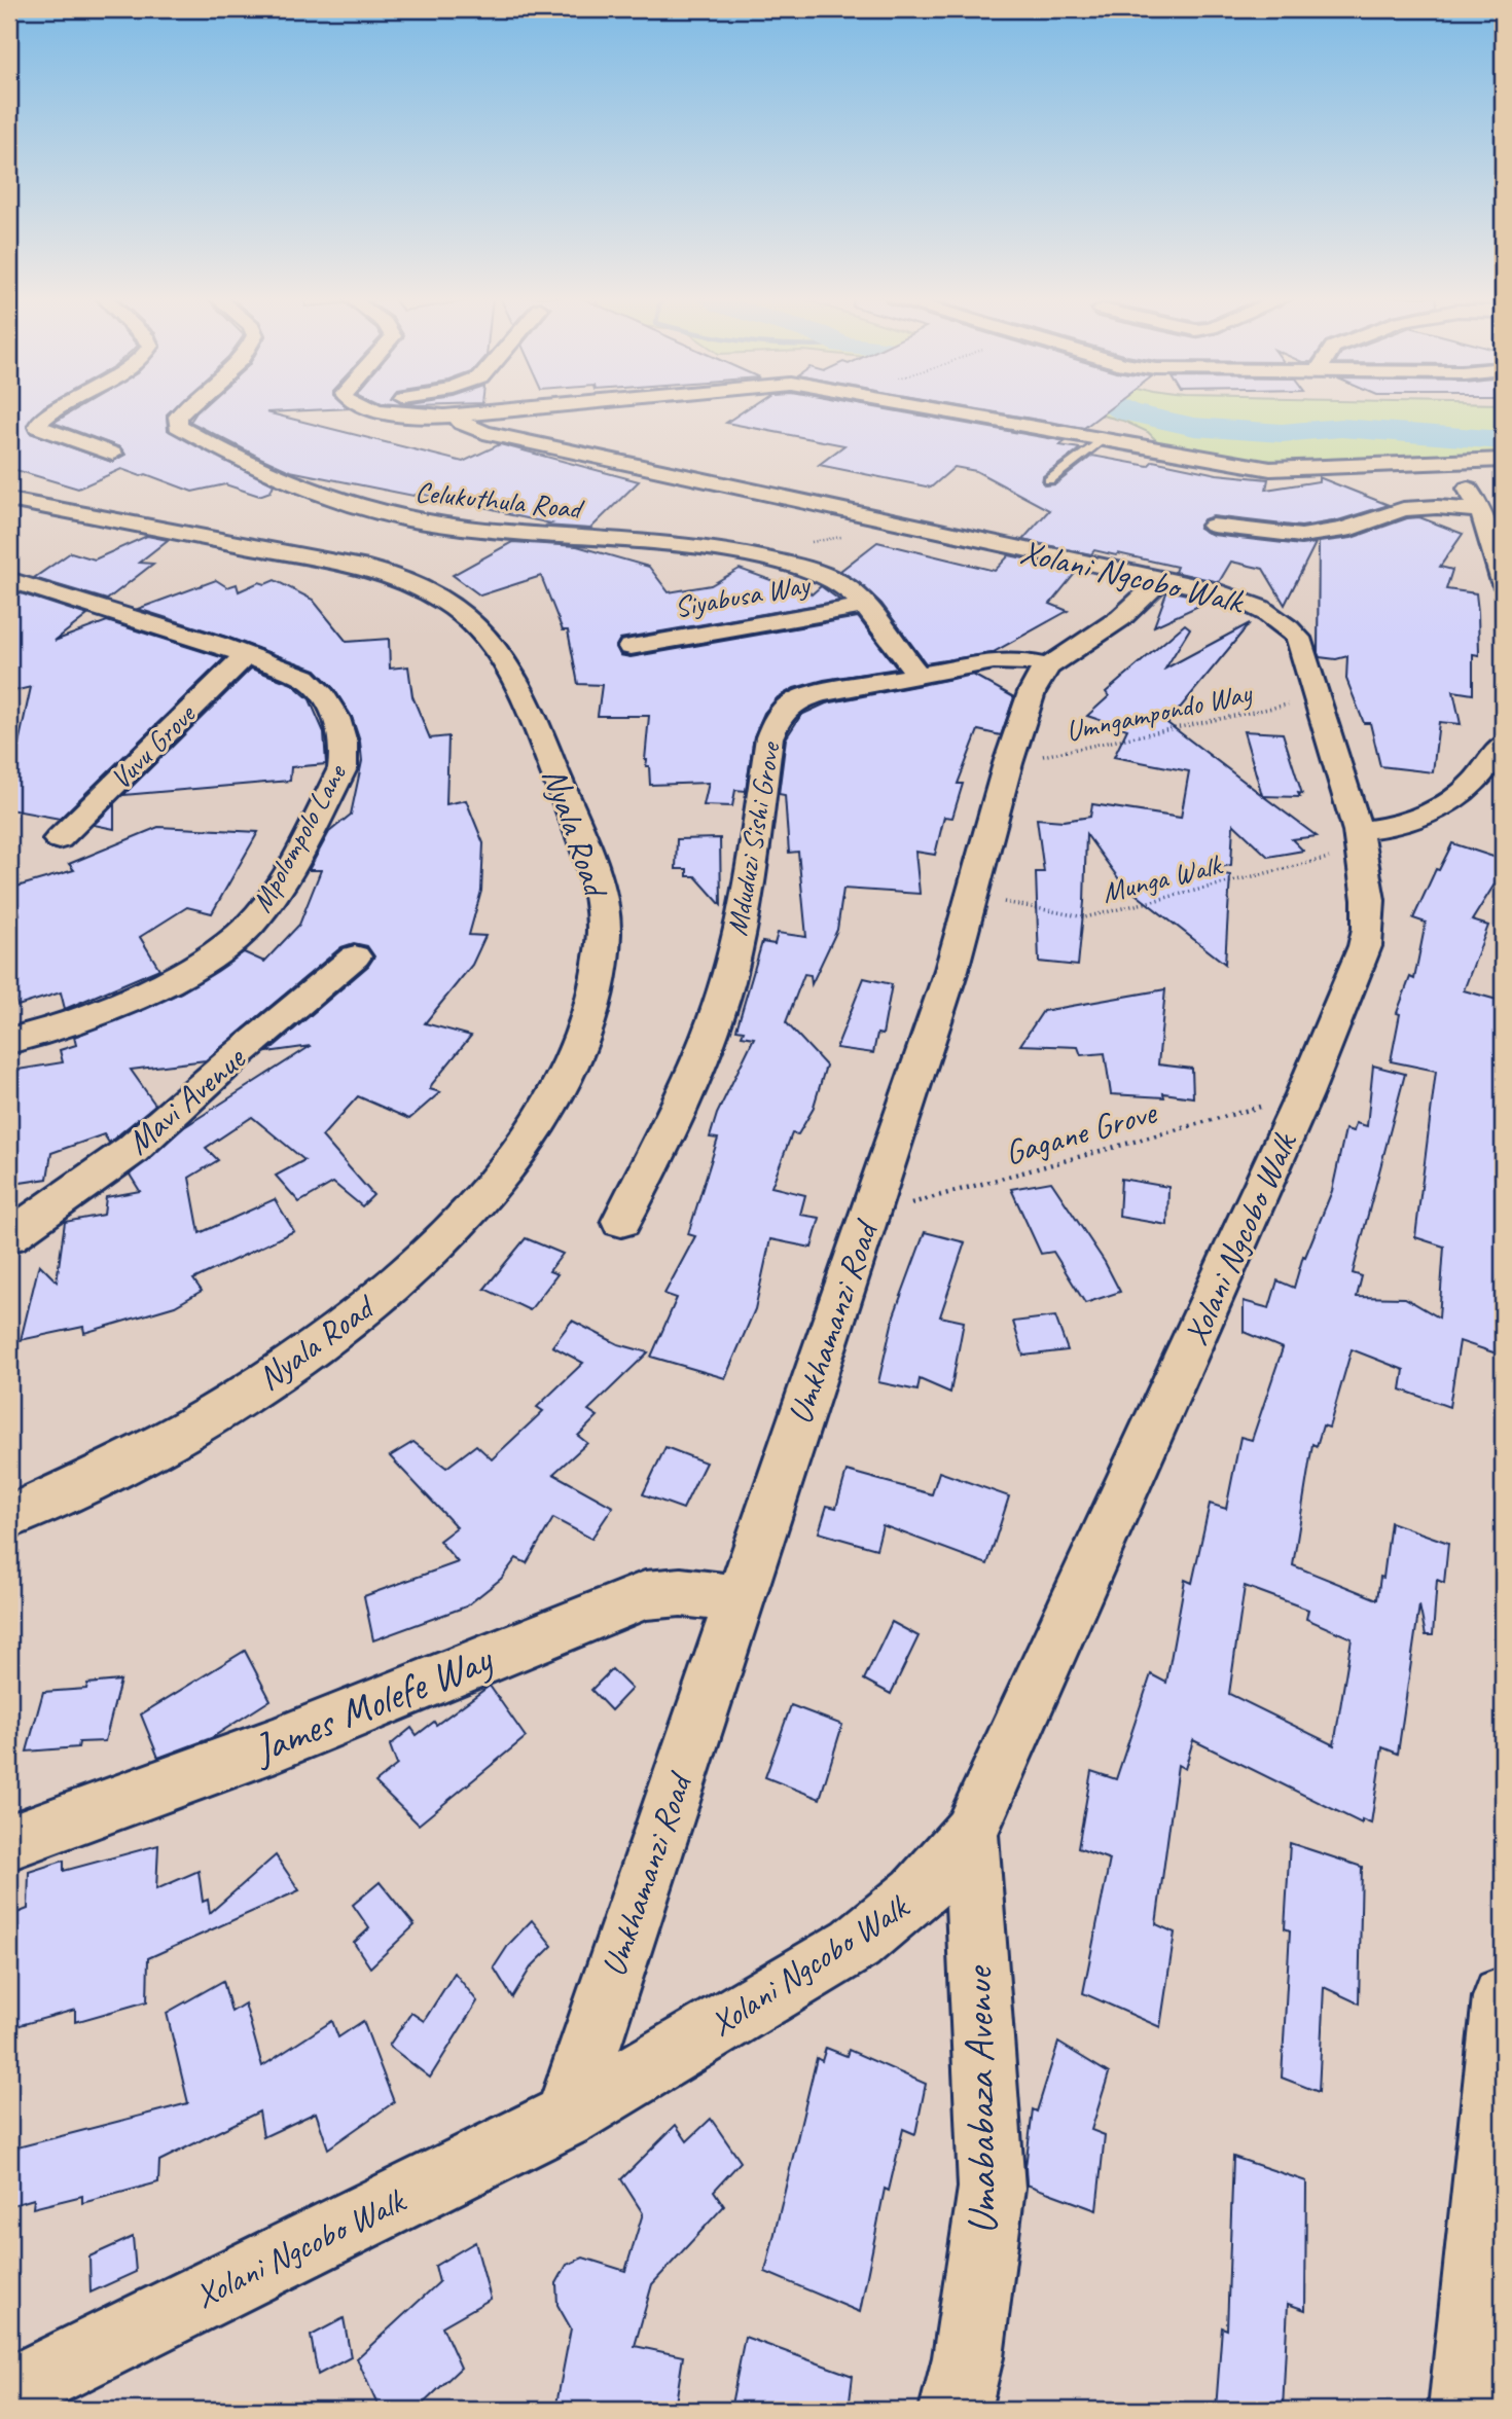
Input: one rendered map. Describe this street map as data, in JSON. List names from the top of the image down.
{
  "streets": {
    "street": [
      "Celukuthula Road",
      "Xolani Ngcobo Walk",
      "Siyabusa Way",
      "Vuvu Grove",
      "Nyala Road",
      "Mpolompolo Lane",
      "Mduduzi Sishi Grove",
      "Mavi Avenue",
      "Umkhamanzi Road",
      "James Molefe Way",
      "Umababaza Avenue"
    ],
    "path": ["Umngampondo Way", "Munga Walk", "Gagane Grove"]
  },
  "crossings": [
    ["Celukuthula Road", "Siyabusa Way"],
    ["Celukuthula Road", "Mduduzi Sishi Grove"],
    ["Xolani Ngcobo Walk", "Umngampondo Way"],
    ["Xolani Ngcobo Walk", "Munga Walk"],
    ["Xolani Ngcobo Walk", "Gagane Grove"],
    ["Xolani Ngcobo Walk", "Umkhamanzi Road"],
    ["Xolani Ngcobo Walk", "Umababaza Avenue"],
    ["Umngampondo Way", "Umkhamanzi Road"],
    ["Vuvu Grove", "Mpolompolo Lane"],
    ["Mduduzi Sishi Grove", "Umkhamanzi Road"],
    ["Munga Walk", "Umkhamanzi Road"],
    ["Gagane Grove", "Umkhamanzi Road"],
    ["Umkhamanzi Road", "James Molefe Way"]
  ]
}
